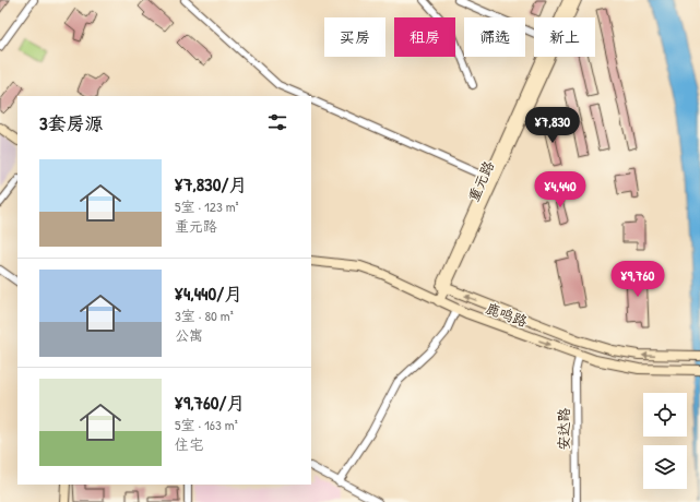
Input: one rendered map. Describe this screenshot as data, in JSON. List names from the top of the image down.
{
  "streets": {
    "street": ["重元路", "鹿鸣路", "安达路"]
  },
  "crossings": [
    ["重元路", "鹿鸣路"],
    ["鹿鸣路", "安达路"]
  ],
  "page": {
    "chip": [
      "买房",
      "租房",
      "筛选",
      "新上"
    ],
    "heading": "3套房源",
    "price": ["¥7,830", "¥4,440", "¥9,760"],
    "list": [
      {
        "name": "¥7,830/月",
        "note": "5室 · 123 m² · 重元路"
      },
      {
        "name": "¥4,440/月",
        "note": "3室 · 80 m² · 公寓"
      },
      {
        "name": "¥9,760/月",
        "note": "5室 · 163 m² · 住宅"
      }
    ]
  }
}
